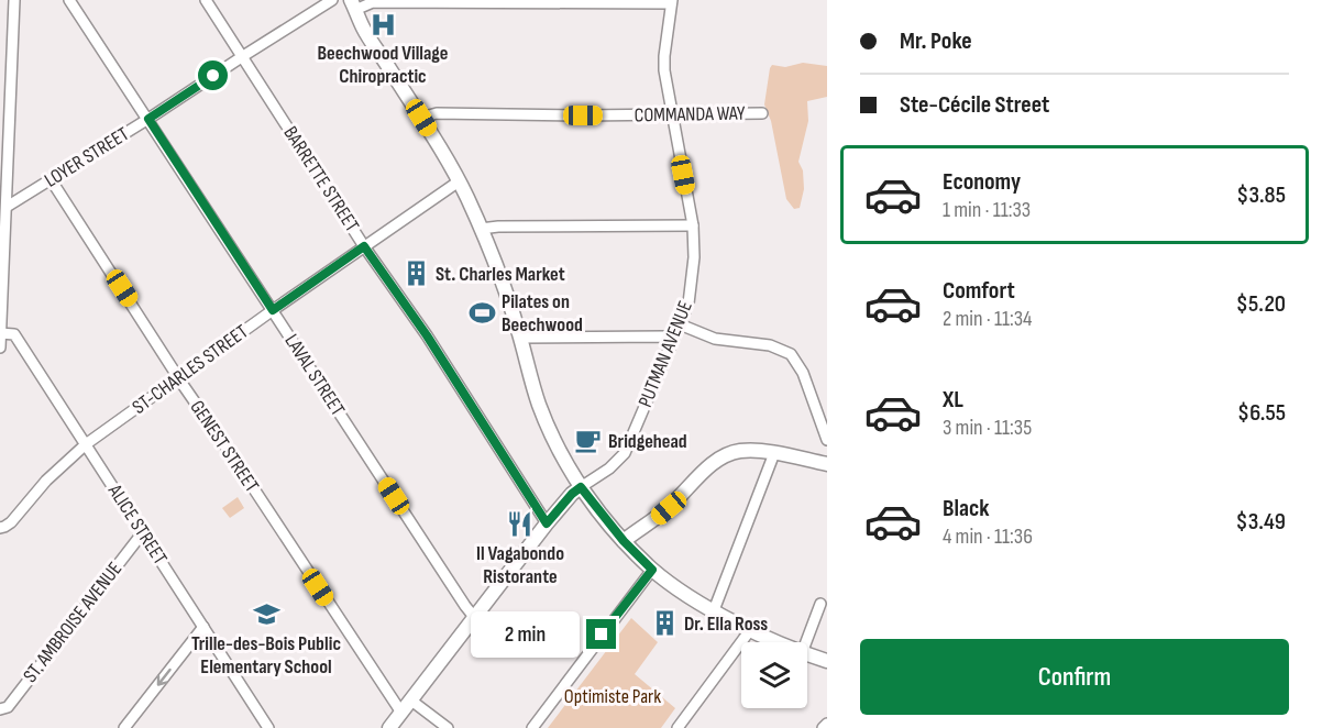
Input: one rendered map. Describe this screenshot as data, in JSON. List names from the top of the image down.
{
  "streets": {
    "street": [
      "COMMANDA WAY",
      "LOYER STREET",
      "BARRETTE STREET",
      "PUTMAN AVENUE",
      "ST-CHARLES STREET",
      "LAVAL STREET",
      "GENEST STREET",
      "ALICE STREET",
      "ST. AMBROISE AVENUE"
    ]
  },
  "crossings": [
    ["COMMANDA WAY", "PUTMAN AVENUE"],
    ["LOYER STREET", "BARRETTE STREET"],
    ["LOYER STREET", "LAVAL STREET"],
    ["LOYER STREET", "GENEST STREET"],
    ["BARRETTE STREET", "ST-CHARLES STREET"],
    ["ST-CHARLES STREET", "LAVAL STREET"],
    ["ST-CHARLES STREET", "GENEST STREET"],
    ["ST-CHARLES STREET", "ALICE STREET"],
    ["ALICE STREET", "ST. AMBROISE AVENUE"]
  ],
  "parks": ["Optimiste Park"],
  "places": {
    "hospital": ["Beechwood Village Chiropractic"],
    "building": ["St. Charles Market", "Dr. Ella Ross"],
    "sports": ["Pilates on Beechwood"],
    "cafe": ["Bridgehead"],
    "restaurant": ["Il Vagabondo Ristorante"],
    "school or university": ["Trille-des-Bois Public Elementary School"]
  },
  "page": {
    "banner": ["Mr. Poke", "Ste-Cécile Street"],
    "list": [
      {
        "name": "Economy",
        "note": "1 min · 11:33",
        "value": "$3.85"
      },
      {
        "name": "Comfort",
        "note": "2 min · 11:34",
        "value": "$5.20"
      },
      {
        "name": "XL",
        "note": "3 min · 11:35",
        "value": "$6.55"
      },
      {
        "name": "Black",
        "note": "4 min · 11:36",
        "value": "$3.49"
      }
    ],
    "bubble": "2 min",
    "buttons": "Confirm"
  }
}
